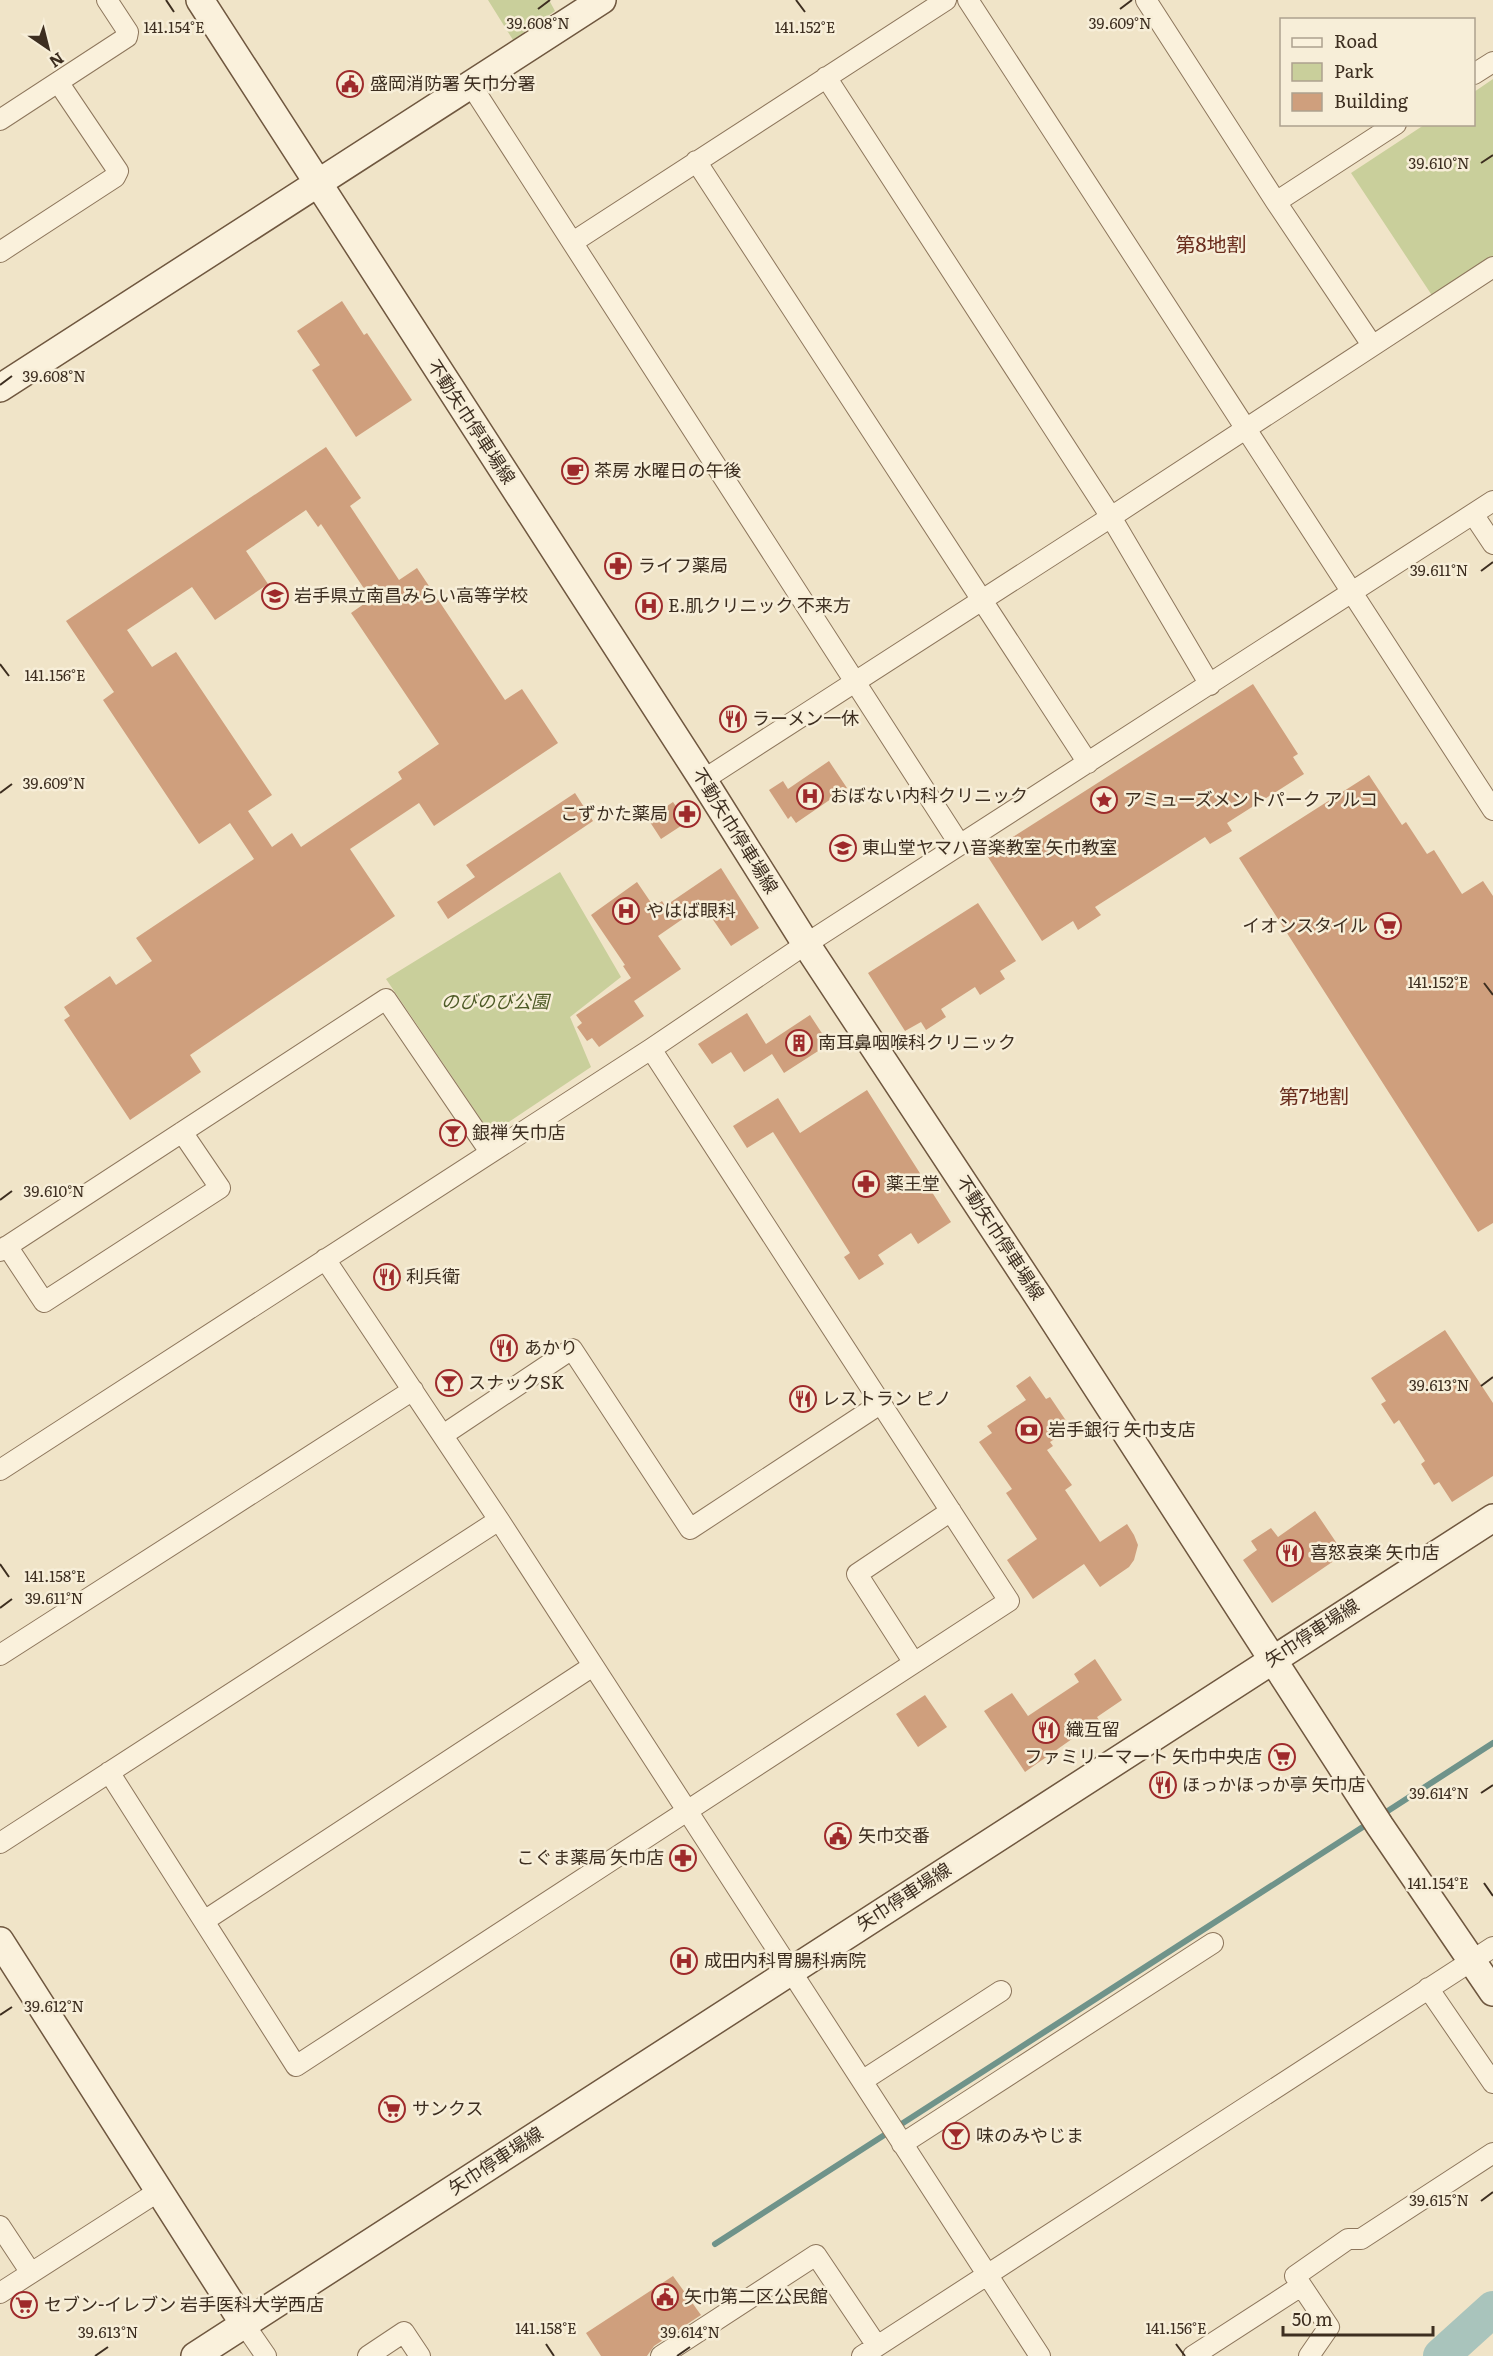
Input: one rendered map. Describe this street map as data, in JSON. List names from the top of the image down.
{
  "streets": {
    "main road": ["不動矢巾停車場線", "矢巾停車場線"]
  },
  "crossings": [
    ["不動矢巾停車場線", "矢巾停車場線"]
  ],
  "districts": ["第8地割", "第7地割"],
  "parks": ["のびのび公園"],
  "places": {
    "public building": ["盛岡消防署 矢巾分署", "矢巾交番", "矢巾第二区公民館"],
    "cafe": ["茶房 水曜日の午後"],
    "pharmacy": [
      "ライフ薬局",
      "こずかた薬局",
      "薬王堂",
      "こぐま薬局 矢巾店"
    ],
    "school or university": ["岩手県立南昌みらい高等学校", "東山堂ヤマハ音楽教室 矢巾教室"],
    "hospital": [
      "E.肌クリニック 不来方",
      "おぼない内科クリニック",
      "やはば眼科",
      "成田内科胃腸科病院"
    ],
    "restaurant": [
      "ラーメン一休",
      "利兵衛",
      "あかり",
      "レストラン ピノ",
      "喜怒哀楽 矢巾店",
      "織互留",
      "ほっかほっか亭 矢巾店"
    ],
    "place": ["アミューズメントパーク アルコ"],
    "supermarket": [
      "イオンスタイル",
      "ファミリーマート 矢巾中央店",
      "サンクス",
      "セブン-イレブン 岩手医科大学西店"
    ],
    "building": ["南耳鼻咽喉科クリニック"],
    "bar": ["銀禅 矢巾店", "スナックSK", "味のみやじま"],
    "bank": ["岩手銀行 矢巾支店"]
  },
  "legend": ["Road", "Park", "Building"],
  "scale_bar": "50 m",
  "north": "bottom right",
  "coordinates": [
    "39.608°N",
    "39.609°N",
    "141.154°E",
    "141.152°E",
    "39.610°N",
    "39.611°N",
    "141.156°E",
    "39.613°N",
    "141.158°E",
    "39.614°N",
    "39.612°N",
    "39.615°N"
  ]
}
